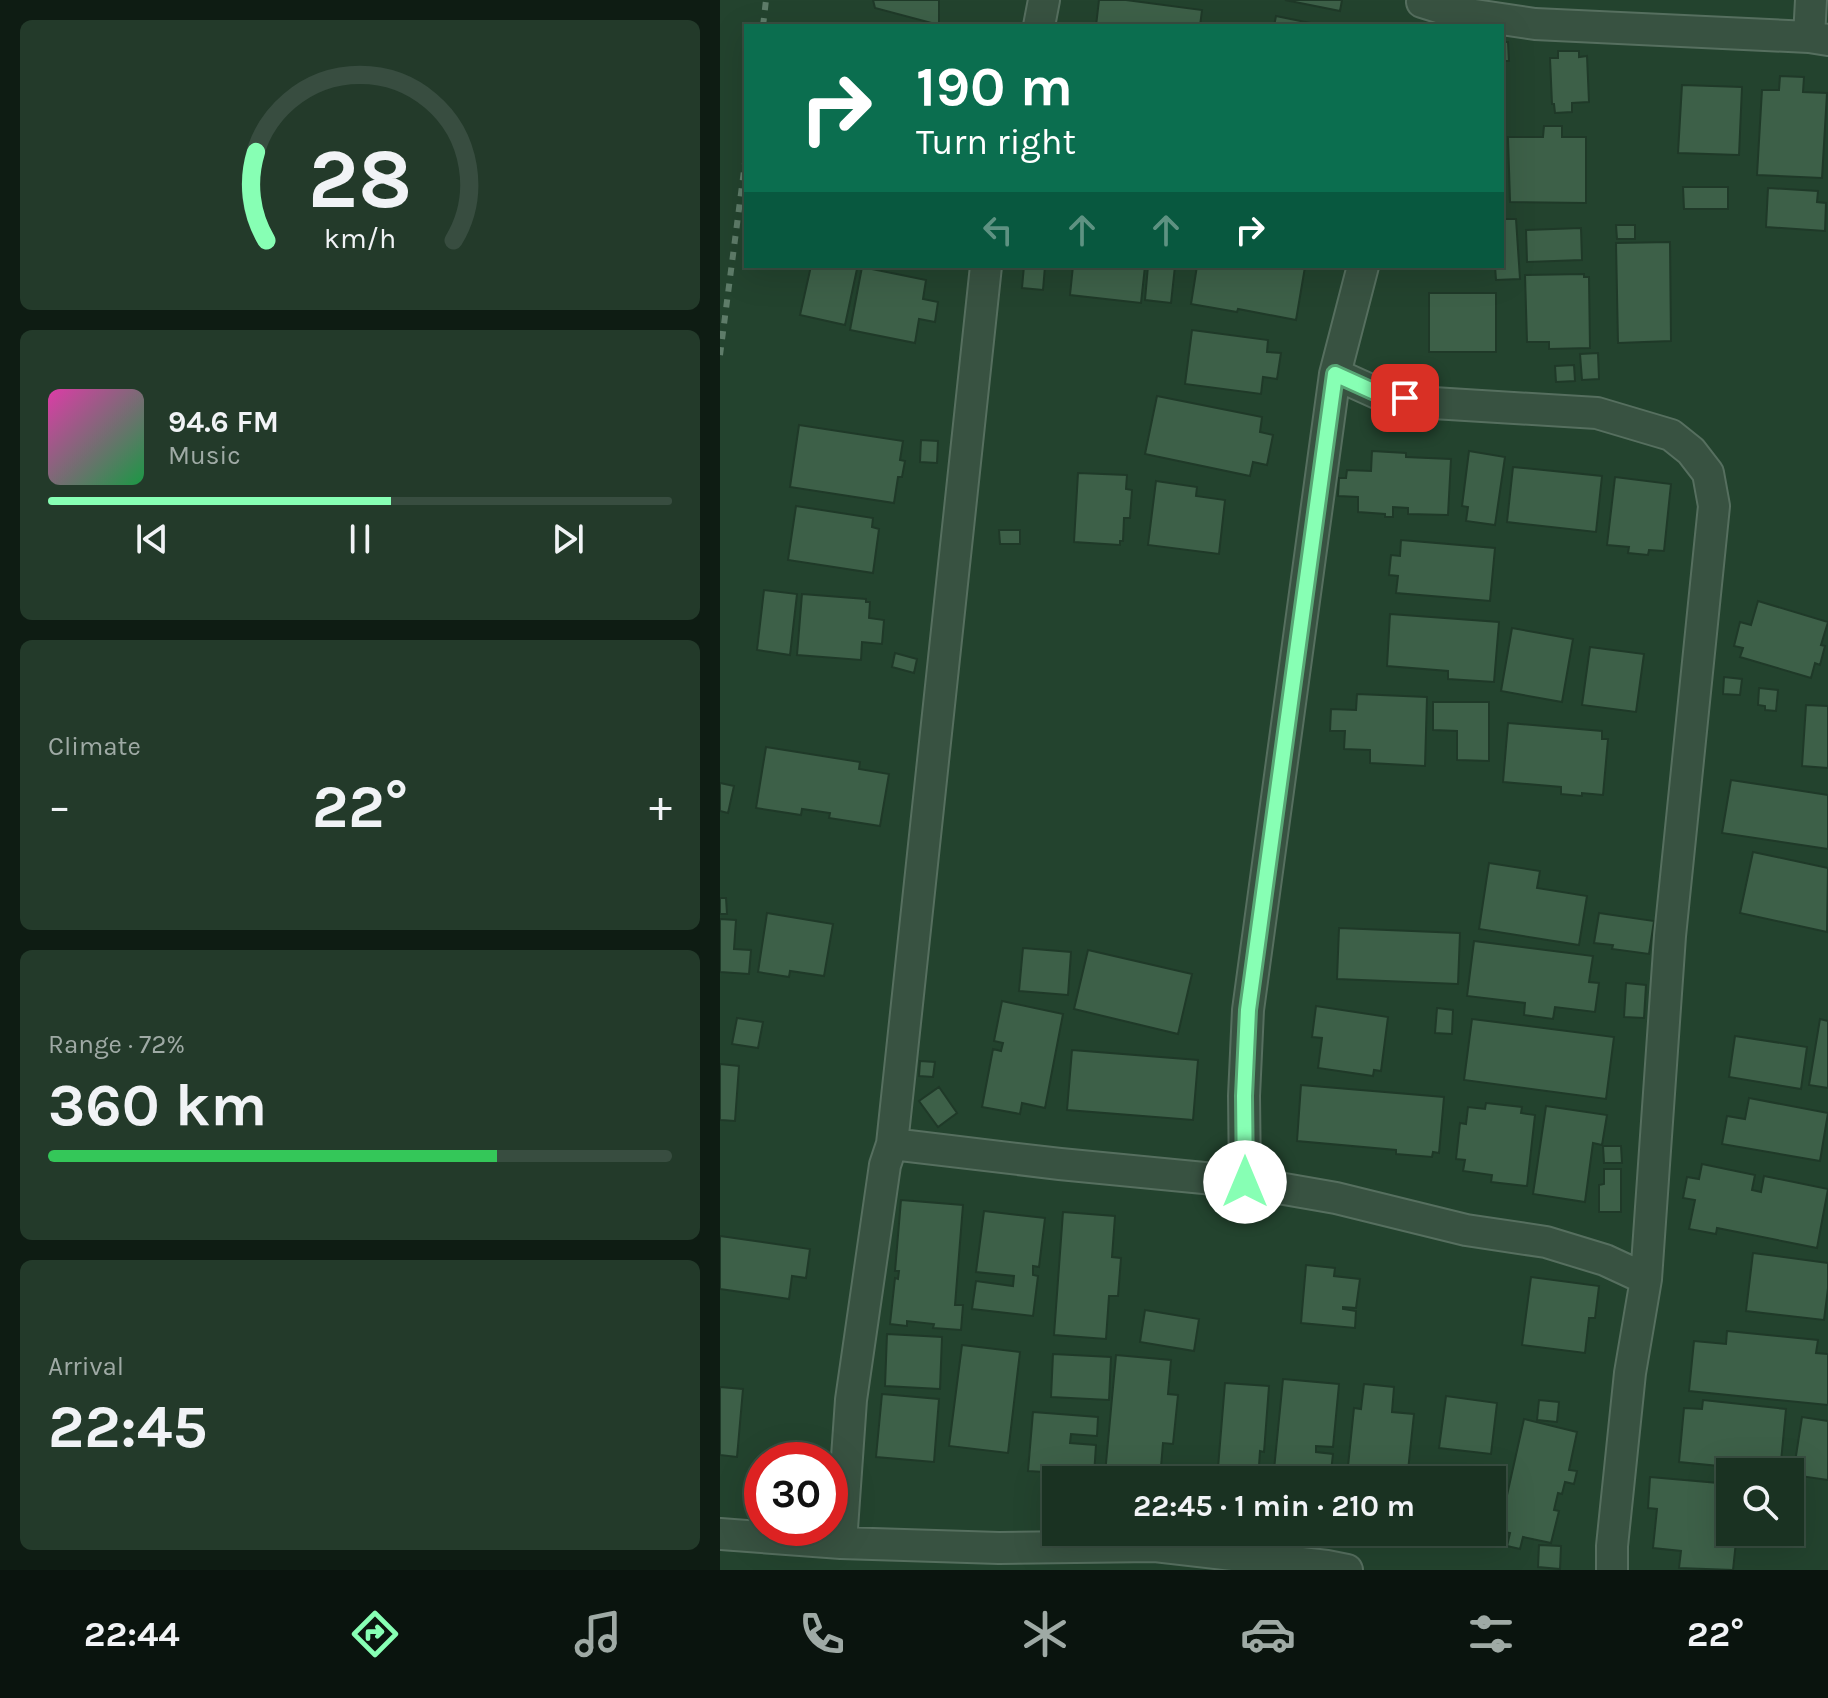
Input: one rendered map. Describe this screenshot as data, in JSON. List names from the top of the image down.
{
  "page": {
    "turn": ["190 m", "Turn right"],
    "song": ["94.6 FM", "Music"],
    "tile": [
      "Climate",
      ["Range · 72%", "360 km"],
      ["Arrival", "22:45"]
    ],
    "heat": ["−", "22°", "+"],
    "limit": "30",
    "trip": "22:45 · 1 min · 210 m",
    "tabs": ["22:44", "22°"],
    "gauge": ["28", "km/h"]
  }
}
